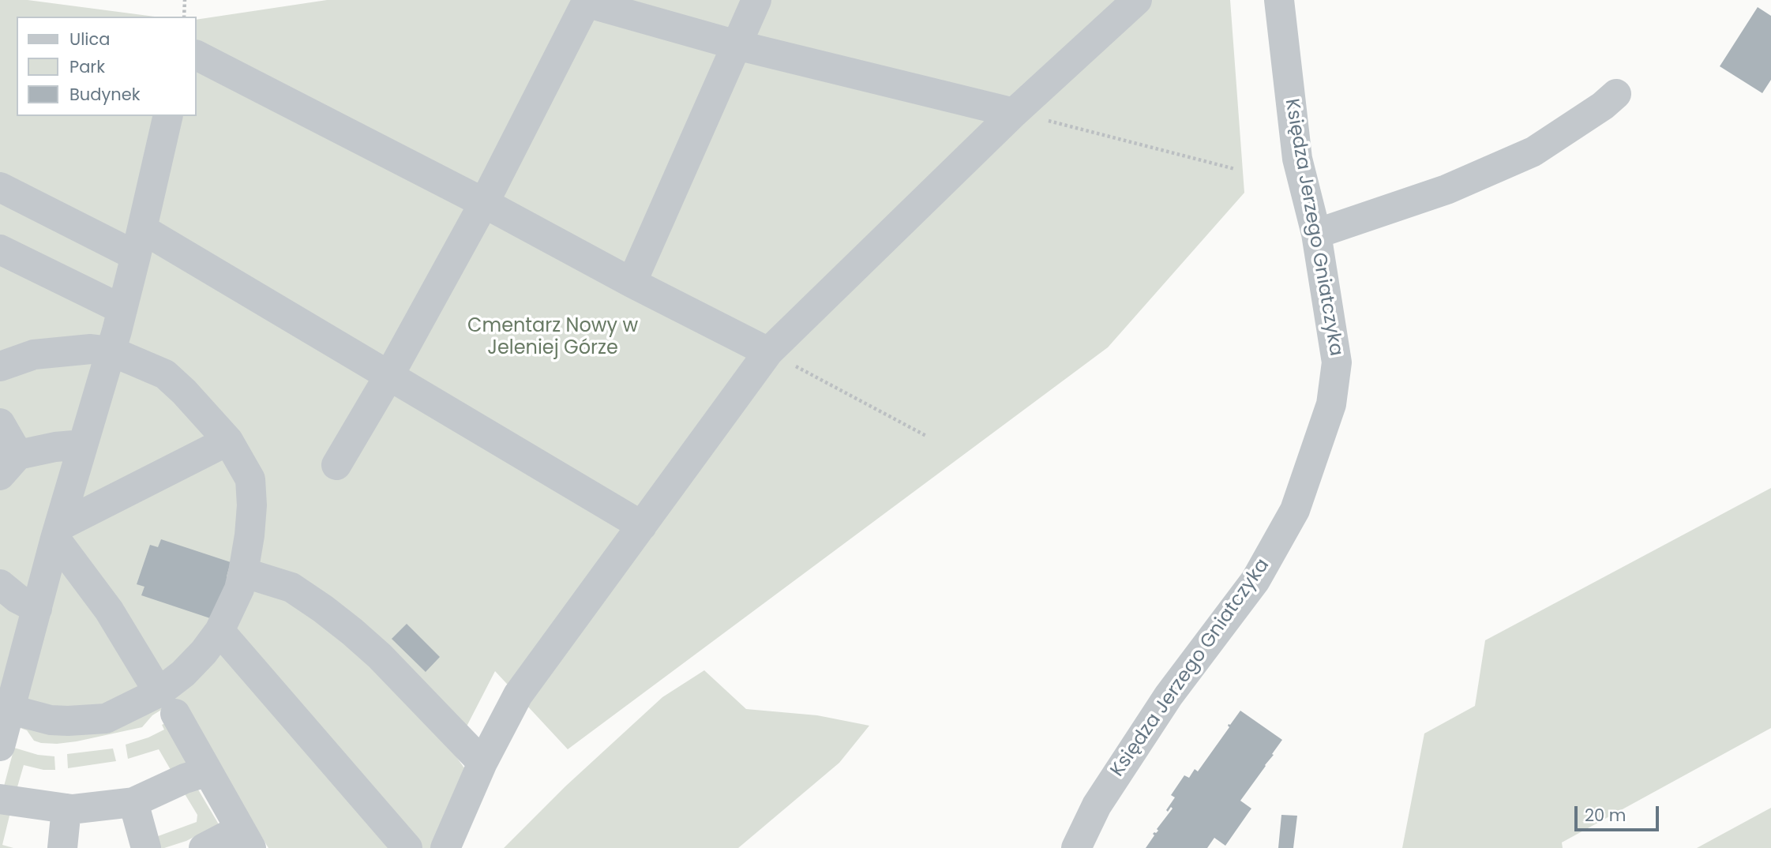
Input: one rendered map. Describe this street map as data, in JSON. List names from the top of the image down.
{
  "streets": {
    "street": ["Księdza Jerzego Gniatczyka"]
  },
  "parks": ["Cmentarz Nowy w Jeleniej Górze"],
  "legend": ["Ulica", "Park", "Budynek"],
  "scale_bar": "20 m"
}
